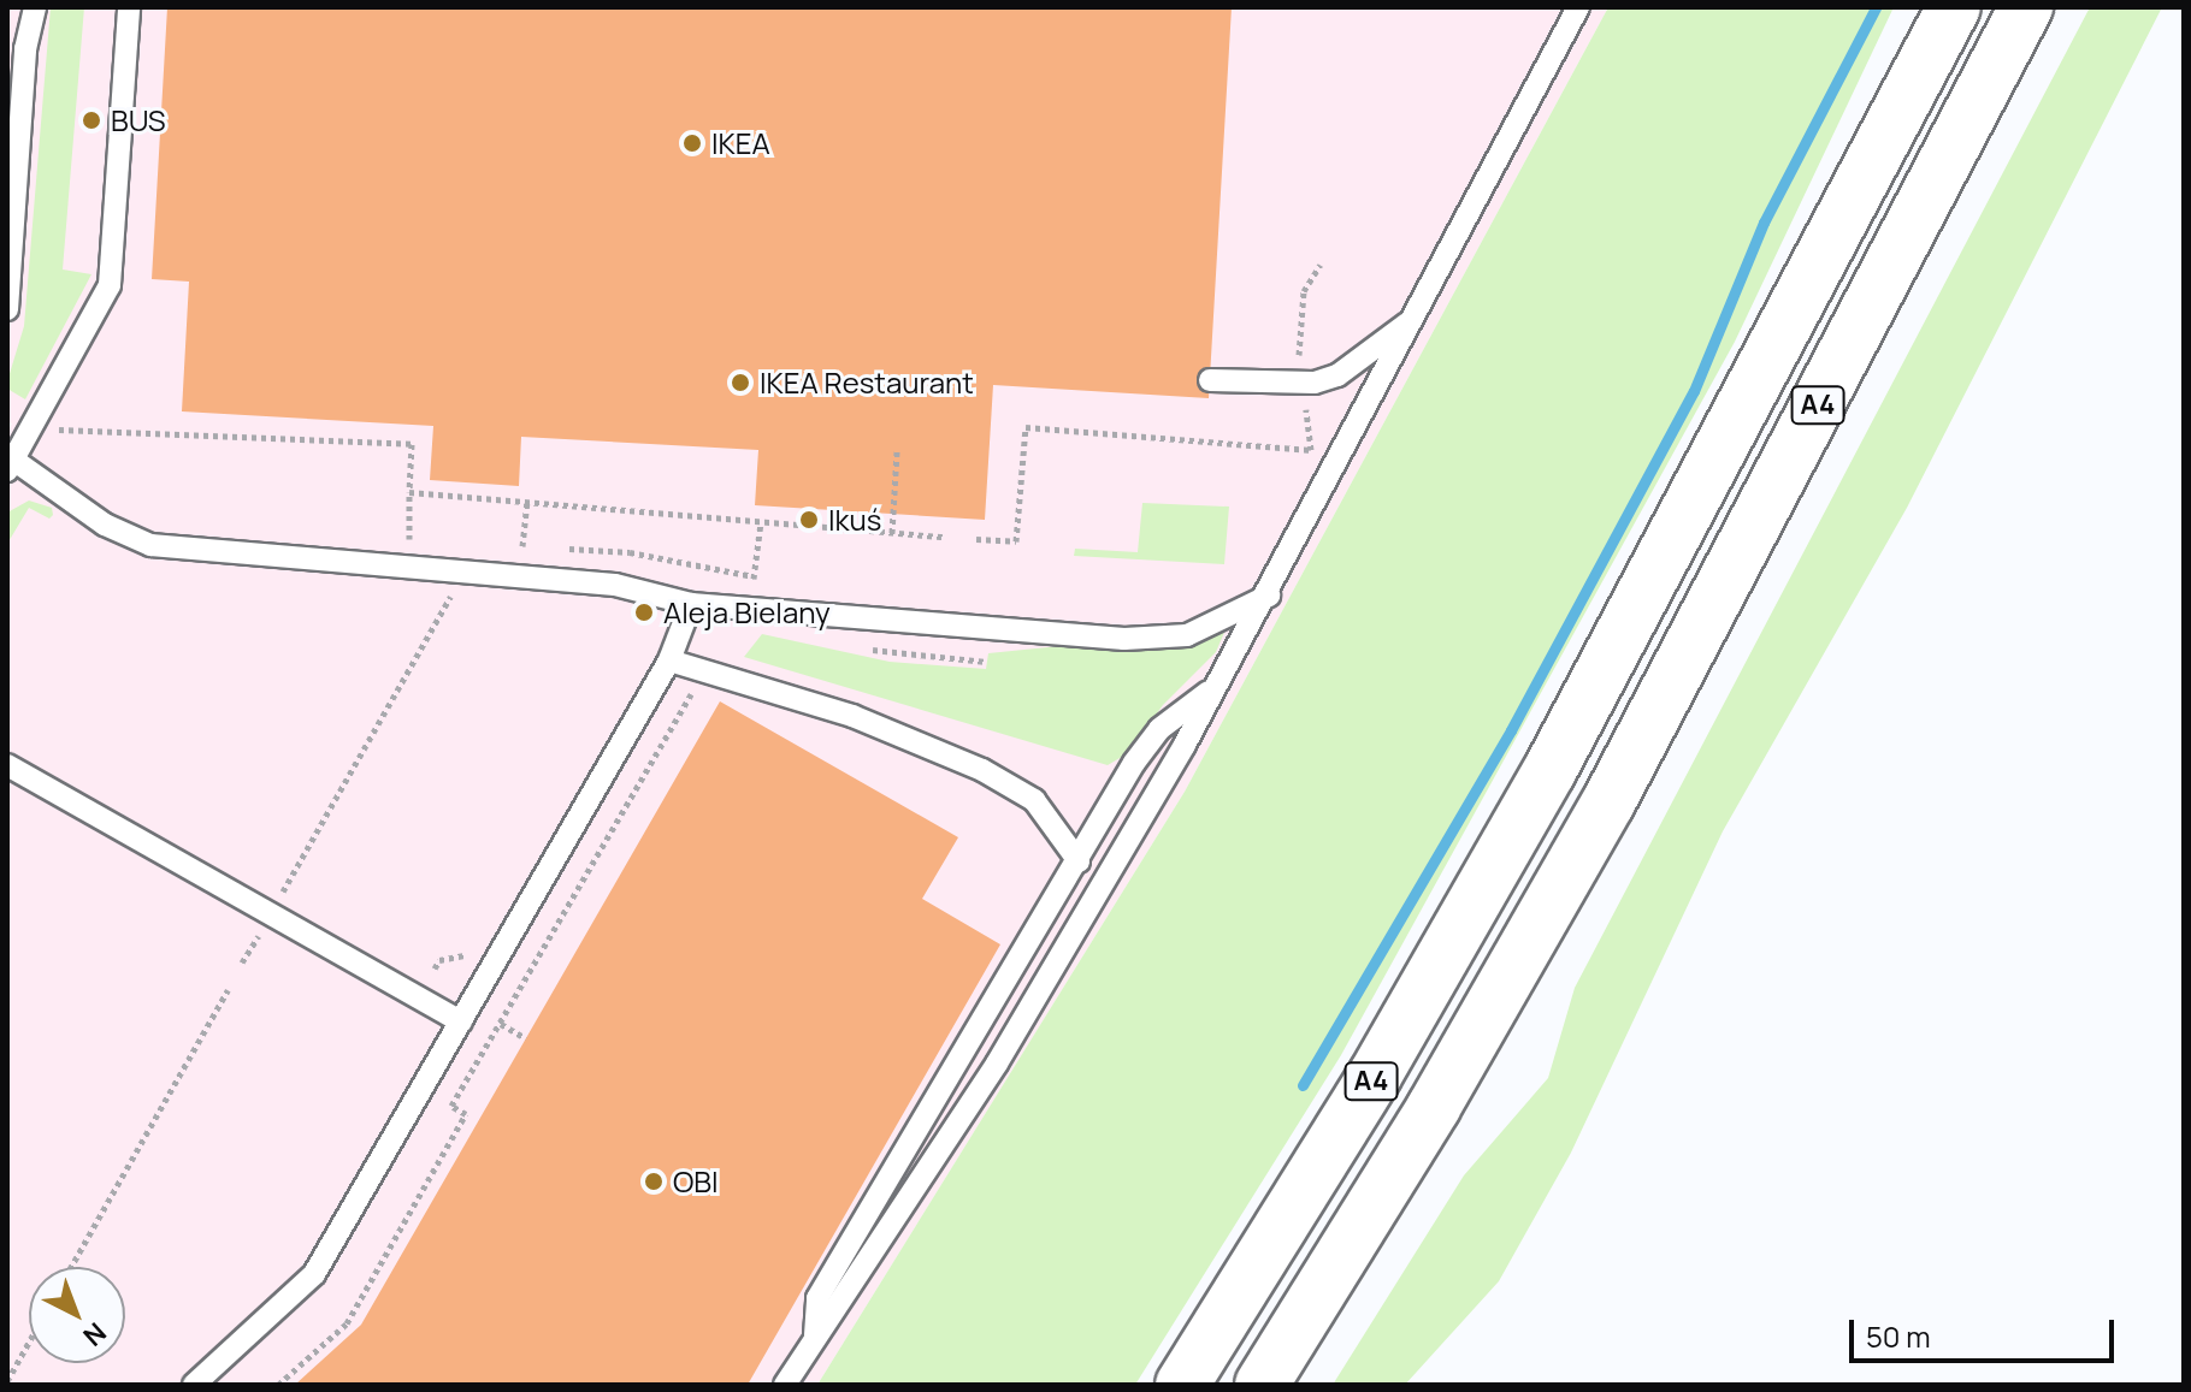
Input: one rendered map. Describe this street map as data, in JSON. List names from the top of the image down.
{
  "streets": {
    "highway": ["A4"]
  },
  "places": [
    "BUS",
    "IKEA",
    "IKEA Restaurant",
    "Ikuś",
    "Aleja Bielany",
    "OBI"
  ],
  "scale_bar": "50 m",
  "north": "bottom right"
}
